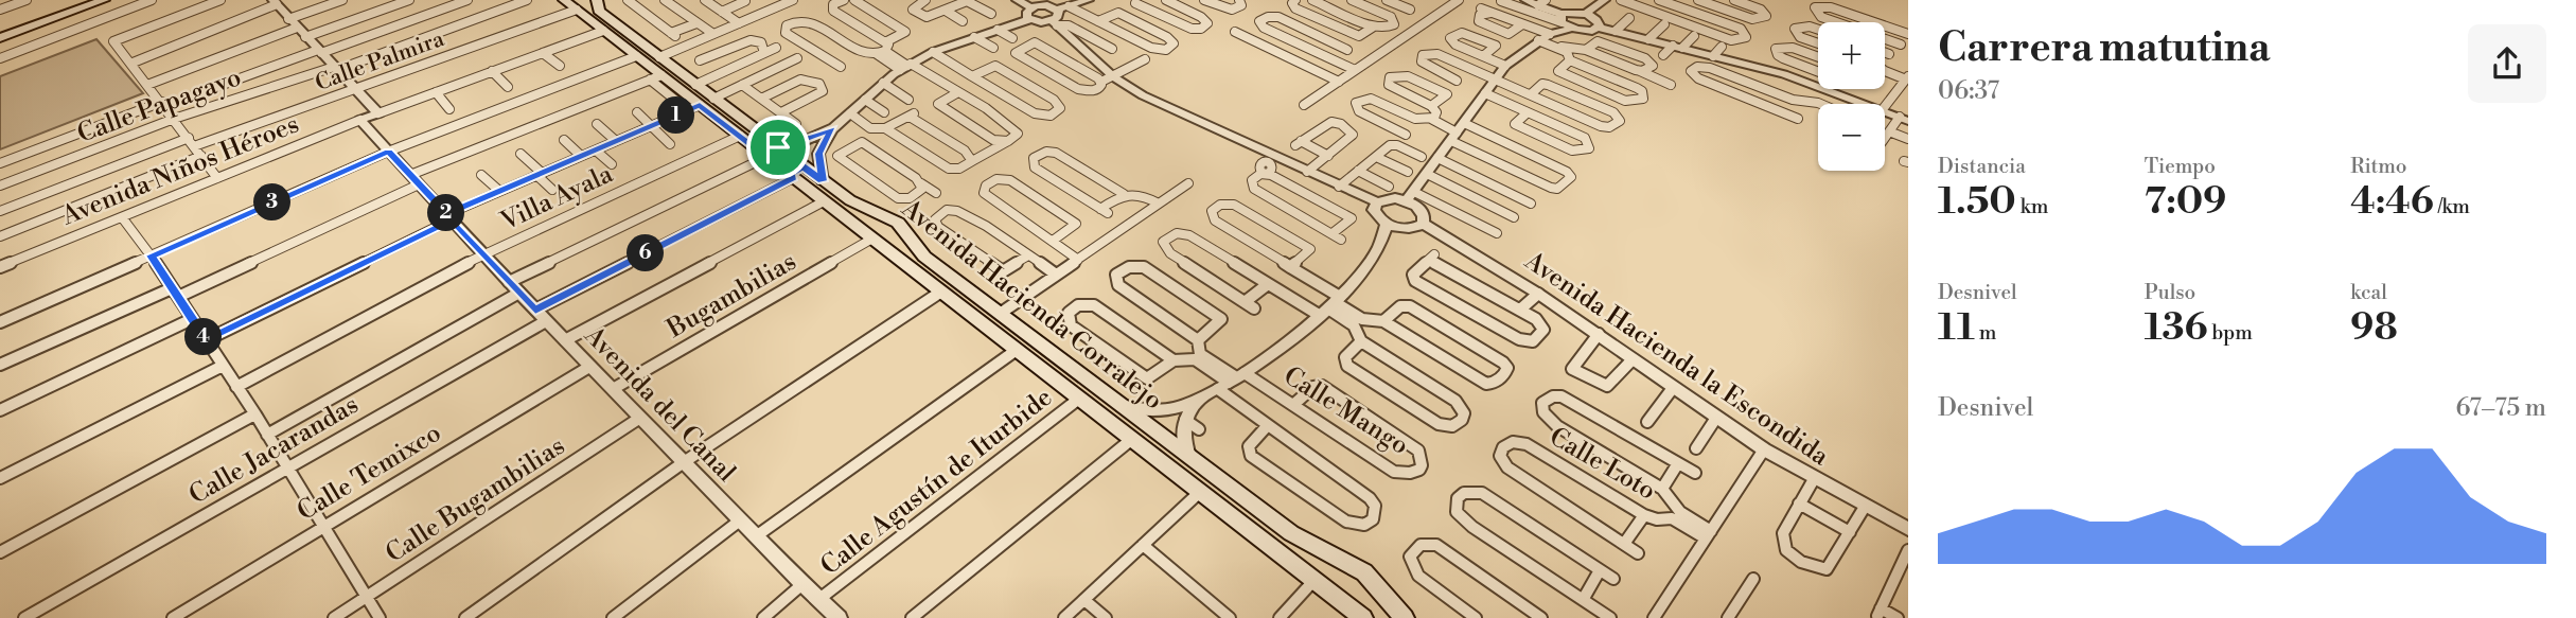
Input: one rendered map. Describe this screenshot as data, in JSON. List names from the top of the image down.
{
  "streets": {
    "main road": ["Avenida Hacienda Corralejo"],
    "street": [
      "Calle Palmira",
      "Calle Papagayo",
      "Avenida Niños Héroes",
      "Villa Ayala",
      "Bugambilias",
      "Avenida Hacienda la Escondida",
      "Avenida del Canal",
      "Calle Mango",
      "Calle Jacarandas",
      "Calle Loto",
      "Calle Temixco",
      "Calle Agustín de Iturbide",
      "Calle Bugambilias"
    ]
  },
  "crossings": [
    ["Avenida Niños Héroes", "Avenida del Canal"],
    ["Villa Ayala", "Avenida del Canal"],
    ["Bugambilias", "Avenida del Canal"],
    ["Avenida del Canal", "Calle Jacarandas"],
    ["Avenida del Canal", "Calle Temixco"],
    ["Avenida del Canal", "Calle Agustín de Iturbide"],
    ["Avenida del Canal", "Calle Bugambilias"]
  ],
  "page": {
    "heading": ["Carrera matutina", "06:37"],
    "map_buttons": ["+", "−"],
    "pins": [
      "1",
      "3",
      "2",
      "6",
      "4"
    ],
    "stats": [
      ["Distancia", "1.50 km"],
      ["Tiempo", "7:09"],
      ["Ritmo", "4:46 /km"],
      ["Desnivel", "11 m"],
      ["Pulso", "136 bpm"],
      ["kcal", "98"]
    ],
    "chart": ["Desnivel", "67–75 m"]
  }
}
